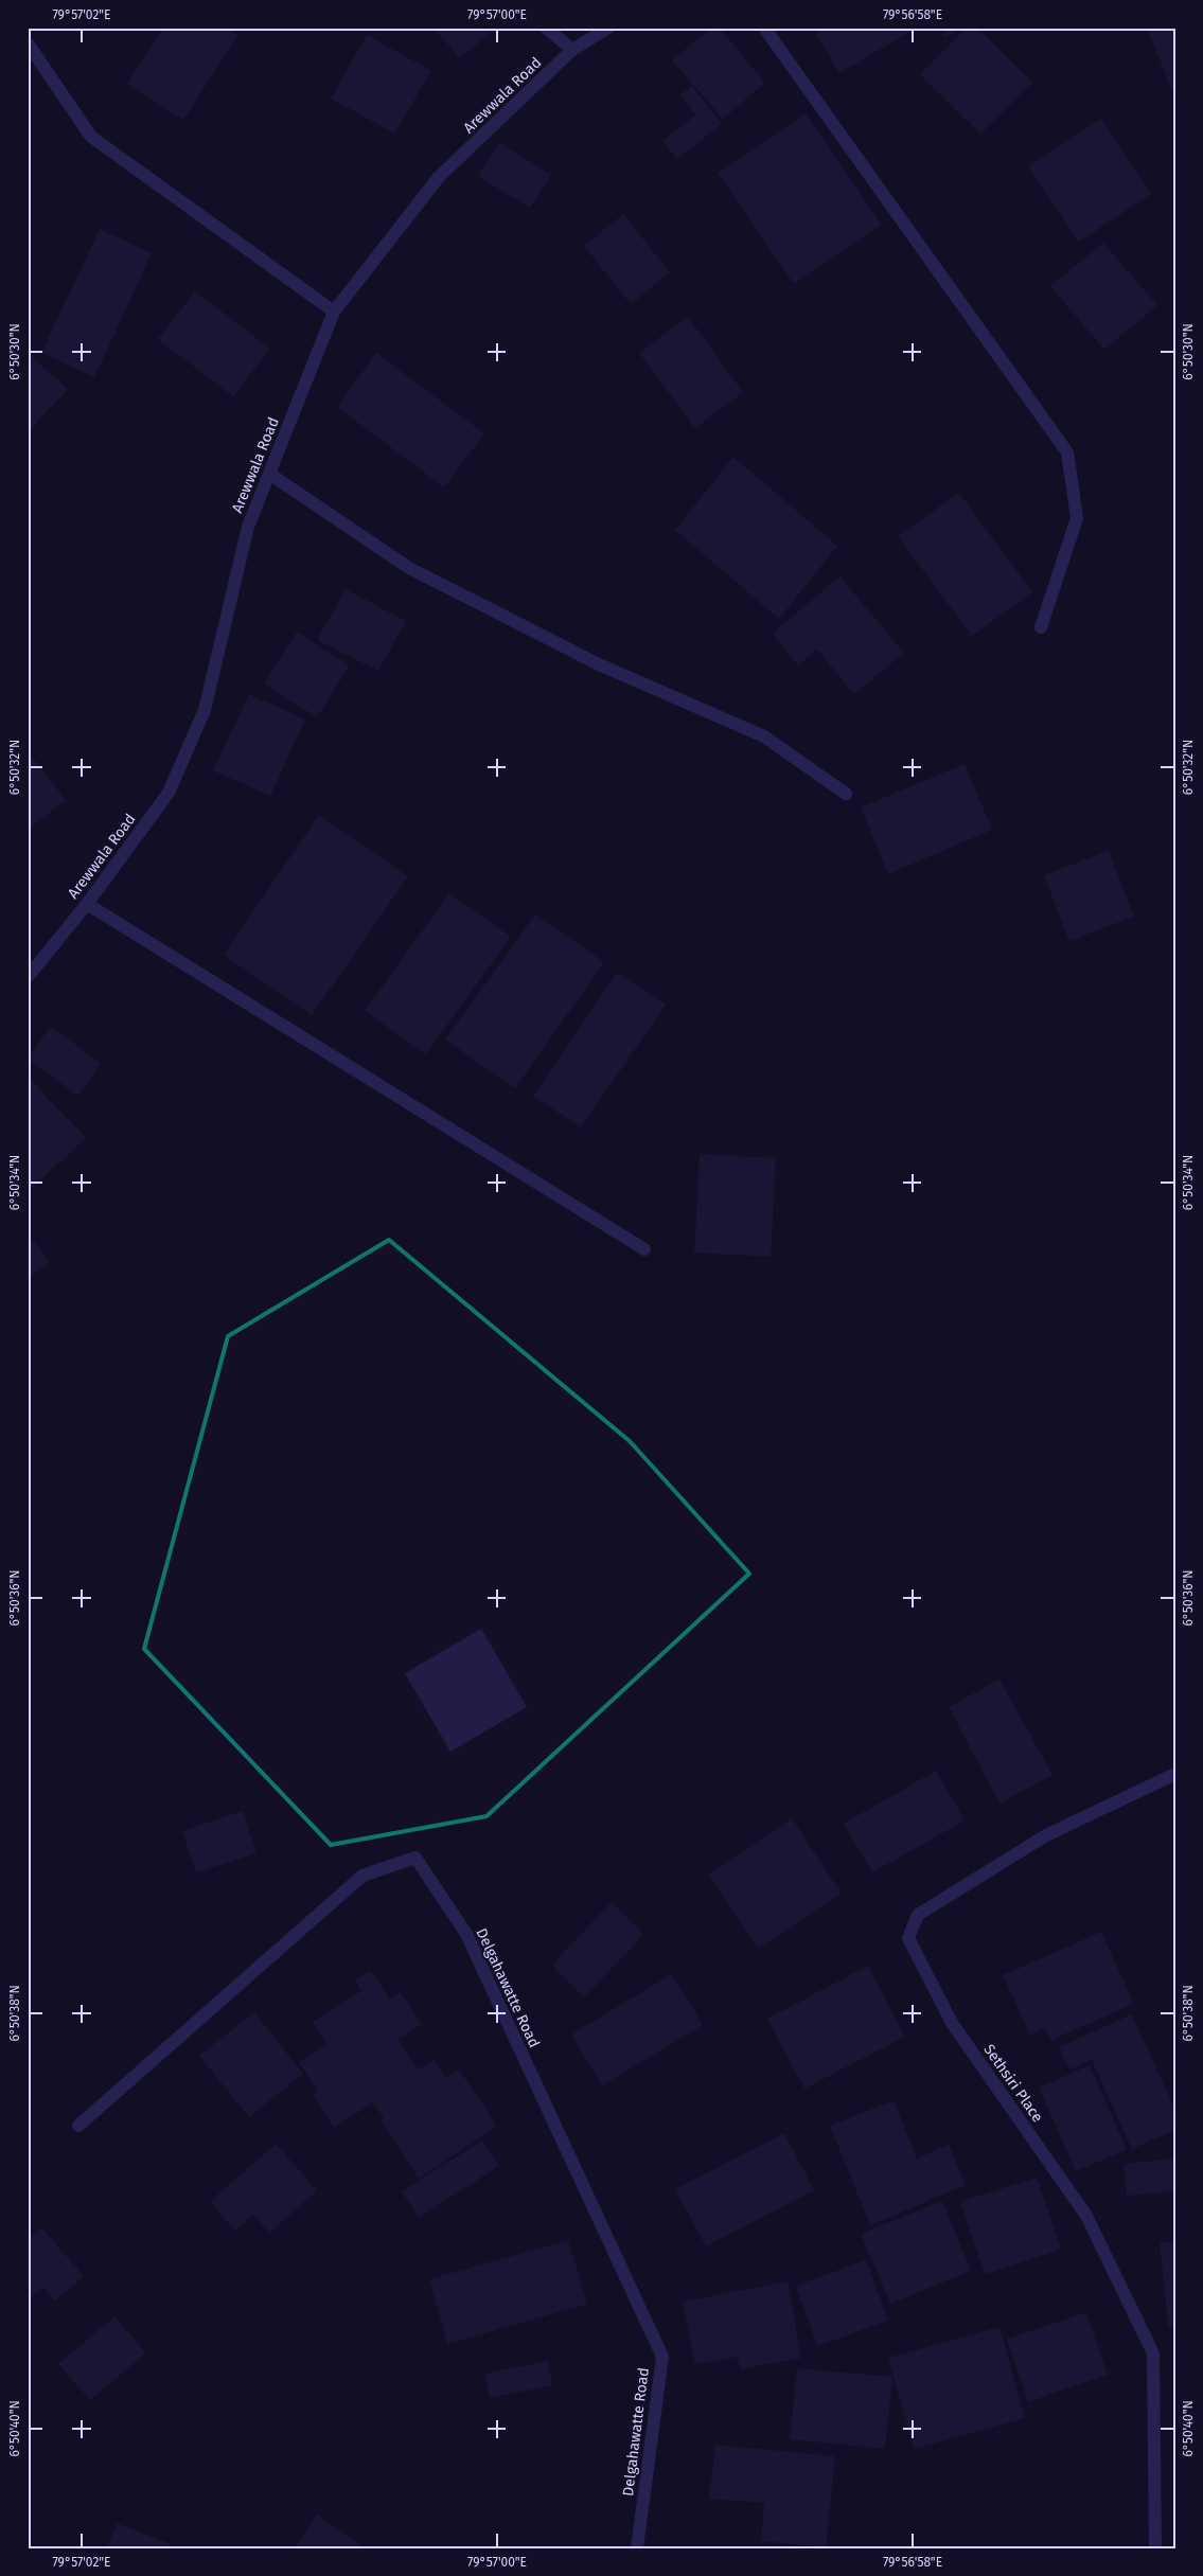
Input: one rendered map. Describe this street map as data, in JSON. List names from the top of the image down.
{
  "streets": {
    "street": ["Arewwala Road", "Delgahawatte Road", "Sethsiri Place"]
  },
  "coordinates": [
    "79°57'02\"E",
    "79°57'00\"E",
    "79°56'58\"E",
    "6°50'30\"N",
    "6°50'32\"N",
    "6°50'34\"N",
    "6°50'36\"N",
    "6°50'38\"N",
    "6°50'40\"N"
  ]
}
